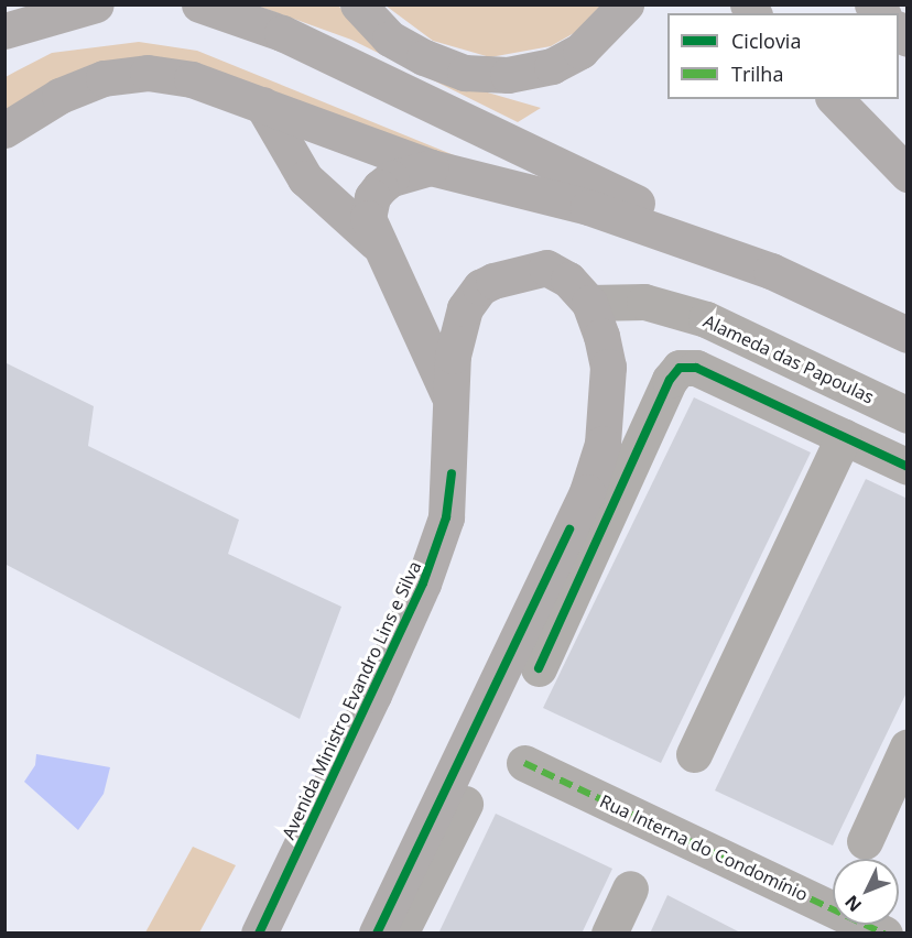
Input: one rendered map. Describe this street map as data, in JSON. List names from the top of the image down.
{
  "streets": {
    "main road": ["Avenida Ministro Evandro Lins e Silva"],
    "street": ["Alameda das Papoulas", "Rua Interna do Condomínio"]
  },
  "legend": ["Ciclovia", "Trilha"],
  "north": "bottom left"
}
